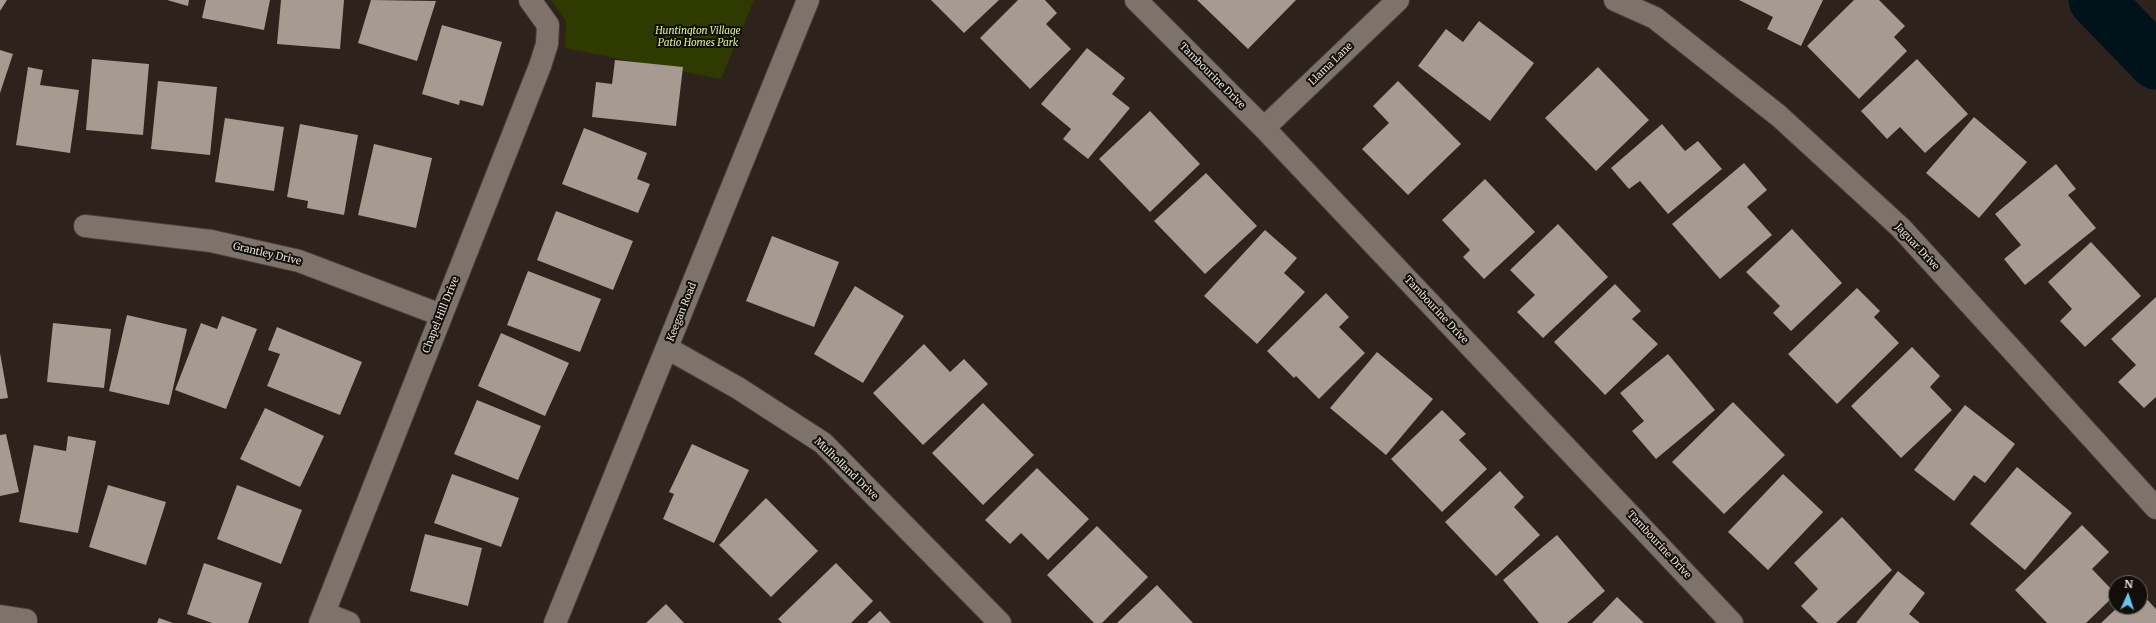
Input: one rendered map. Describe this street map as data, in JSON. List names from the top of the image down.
{
  "streets": {
    "street": [
      "Llama Lane",
      "Tambourine Drive",
      "Jaguar Drive",
      "Grantley Drive",
      "Keegan Road",
      "Chapel Hill Drive",
      "Mulholland Drive"
    ]
  },
  "crossings": [
    ["Llama Lane", "Tambourine Drive"],
    ["Grantley Drive", "Chapel Hill Drive"],
    ["Keegan Road", "Mulholland Drive"]
  ],
  "parks": ["Huntington Village Patio Homes Park"],
  "north": "top"
}
